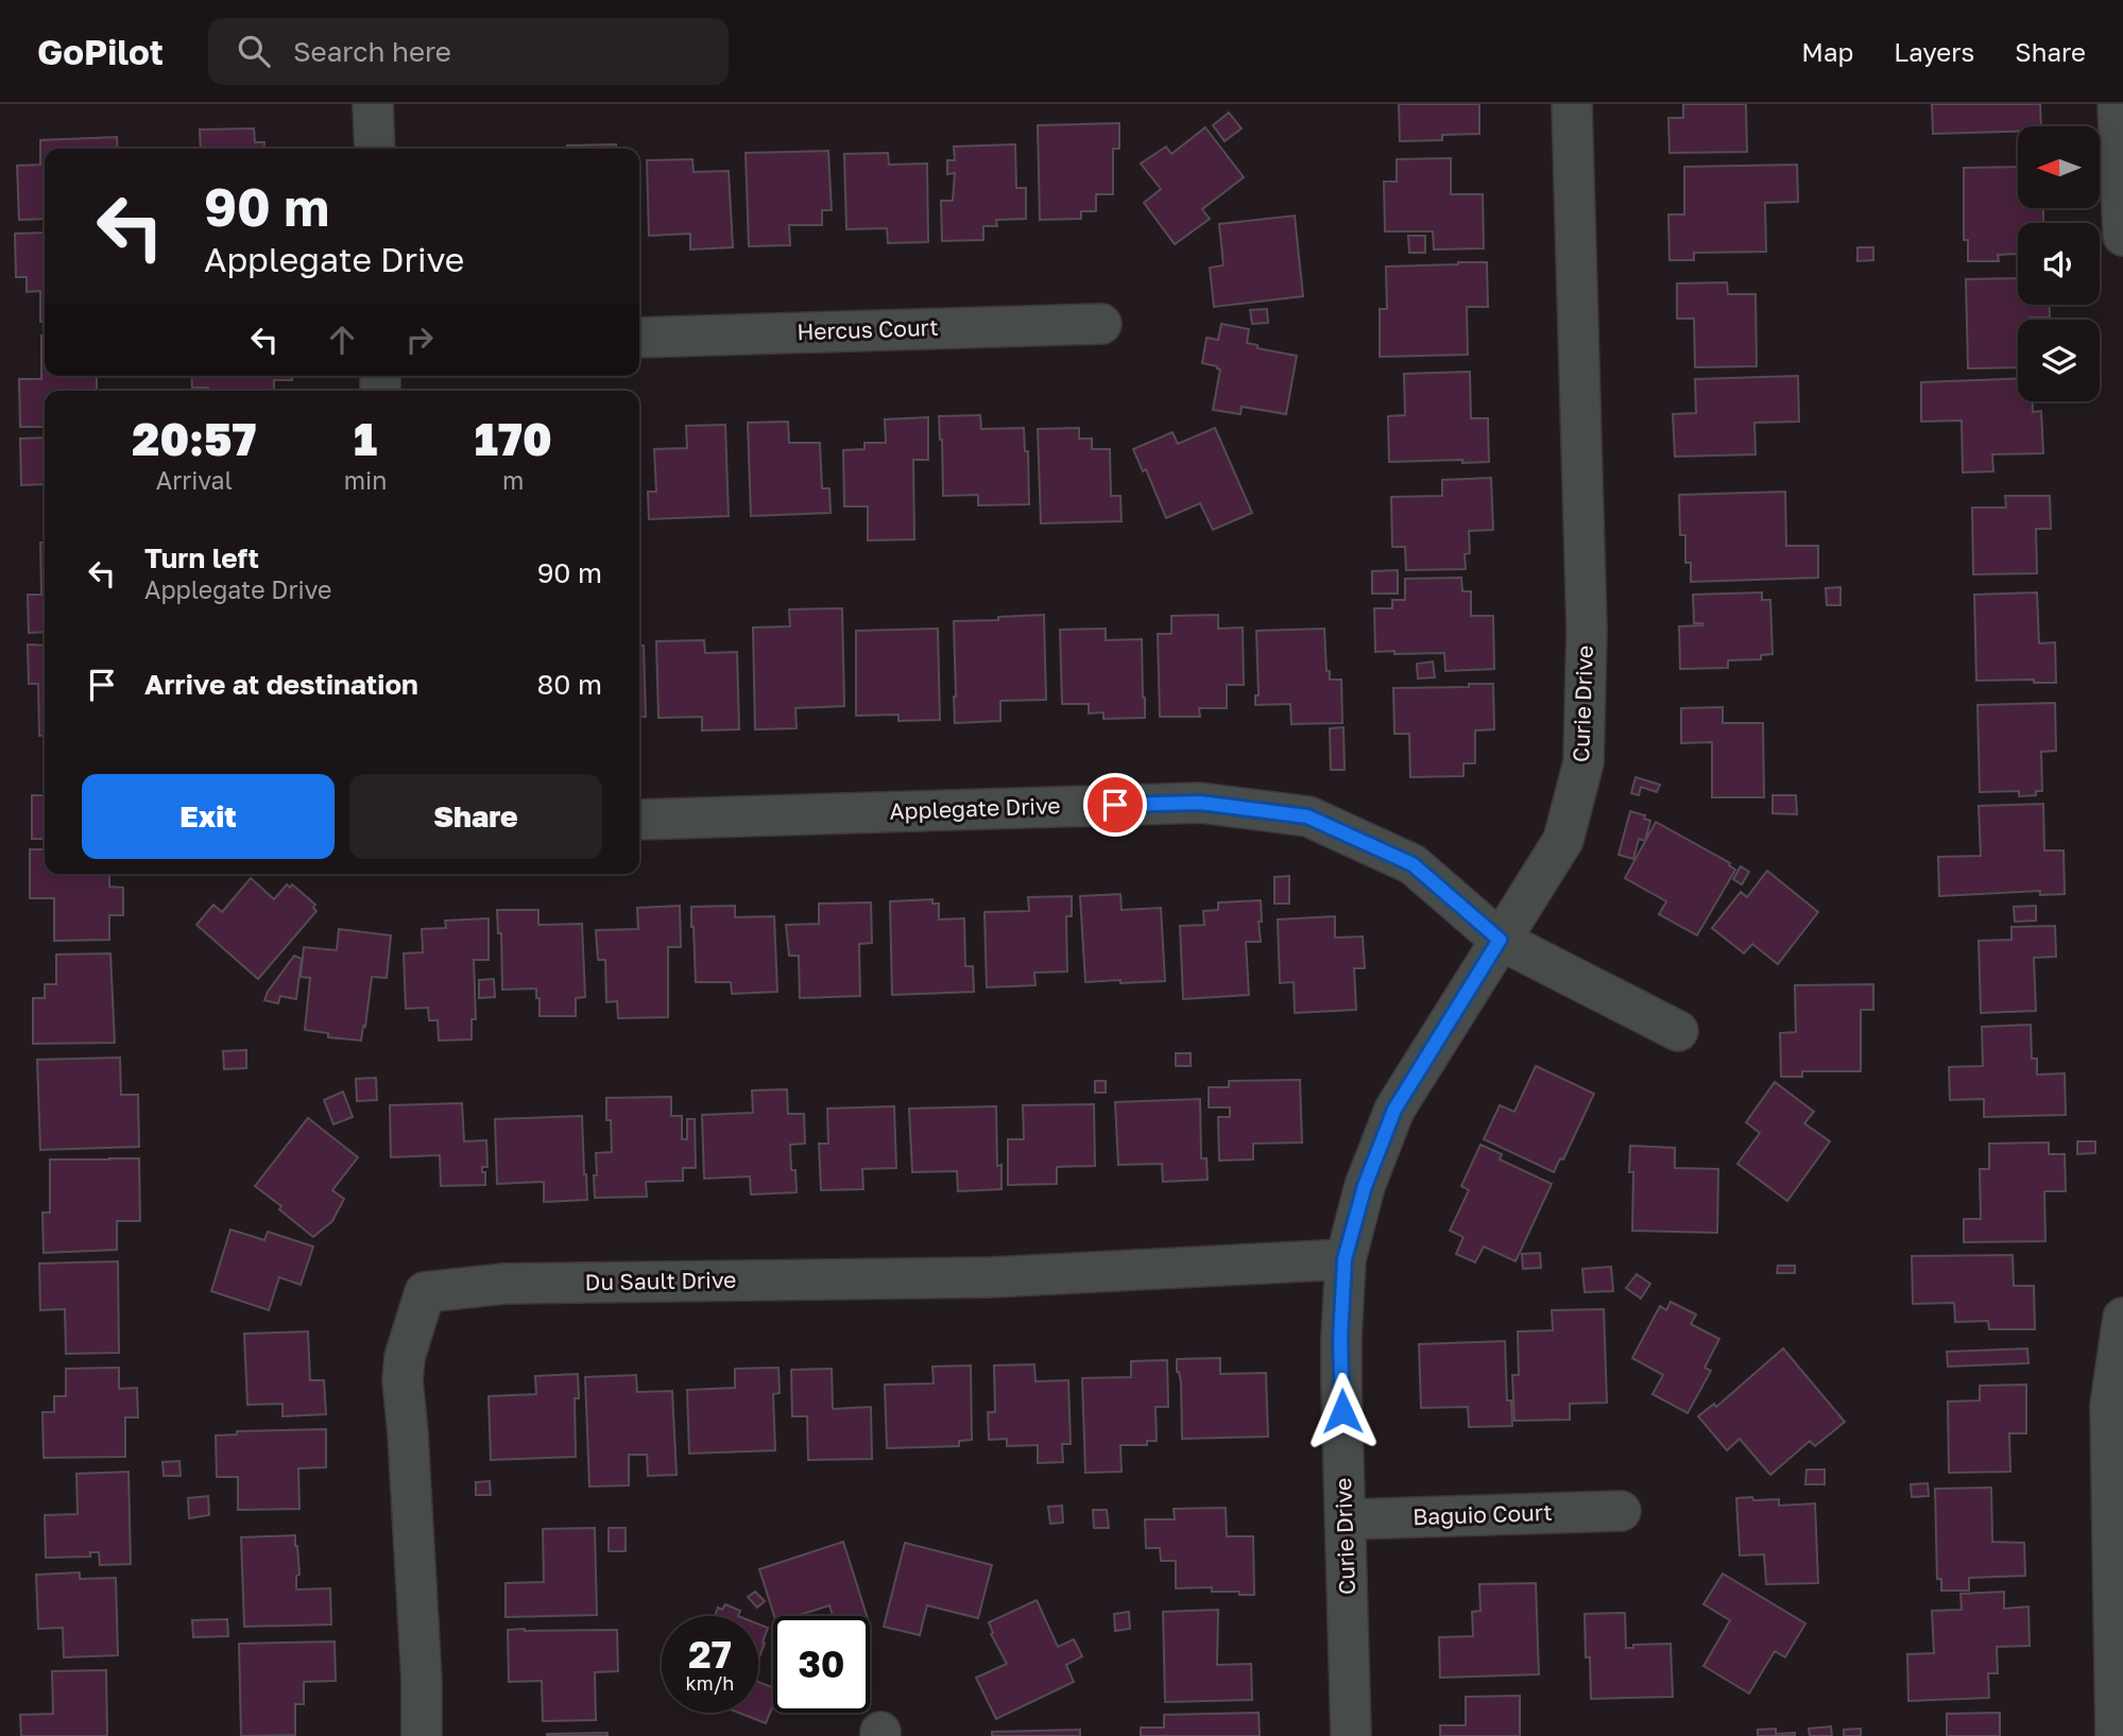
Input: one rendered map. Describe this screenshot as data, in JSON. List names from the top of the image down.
{
  "streets": {
    "street": [
      "Hercus Court",
      "Curie Drive",
      "Applegate Drive",
      "Du Sault Drive",
      "Baguio Court"
    ]
  },
  "crossings": [
    ["Curie Drive", "Applegate Drive"],
    ["Curie Drive", "Du Sault Drive"],
    ["Curie Drive", "Baguio Court"]
  ],
  "north": "left",
  "page": {
    "header": "GoPilot",
    "search": "Search here",
    "nav": ["Map", "Layers", "Share"],
    "turn": ["90 m", "Applegate Drive"],
    "eta": [
      "20:57",
      "Arrival",
      "1",
      "min",
      "170",
      "m"
    ],
    "list": [
      {
        "name": "Turn left",
        "note": "Applegate Drive",
        "value": "90 m"
      },
      {
        "name": "Arrive at destination",
        "value": "80 m"
      }
    ],
    "buttons": ["Exit", "Share"],
    "speed": "27 km/h",
    "limit": "30"
  }
}
